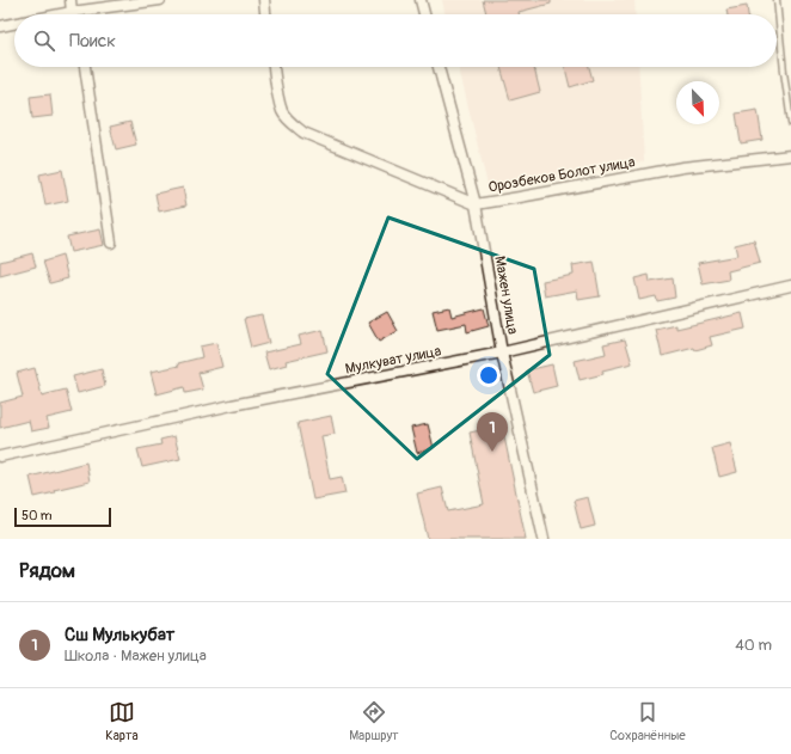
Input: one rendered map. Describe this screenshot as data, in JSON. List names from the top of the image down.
{
  "streets": {
    "street": ["Орозбеков Болот улица", "Мажен улица", "Мулкуват улица"]
  },
  "crossings": [
    ["Орозбеков Болот улица", "Мажен улица"],
    ["Мажен улица", "Мулкуват улица"]
  ],
  "scale_bar": "50 m",
  "north": "bottom right",
  "page": {
    "search": "Поиск",
    "pins": "1",
    "scale": "50 m",
    "heading": "Рядом",
    "list": [
      {
        "mark": "1",
        "name": "Сш Мулькубат",
        "note": "Школа · Мажен улица",
        "value": "40 m"
      }
    ],
    "nav": ["Карта", "Маршрут", "Сохранённые"]
  }
}
